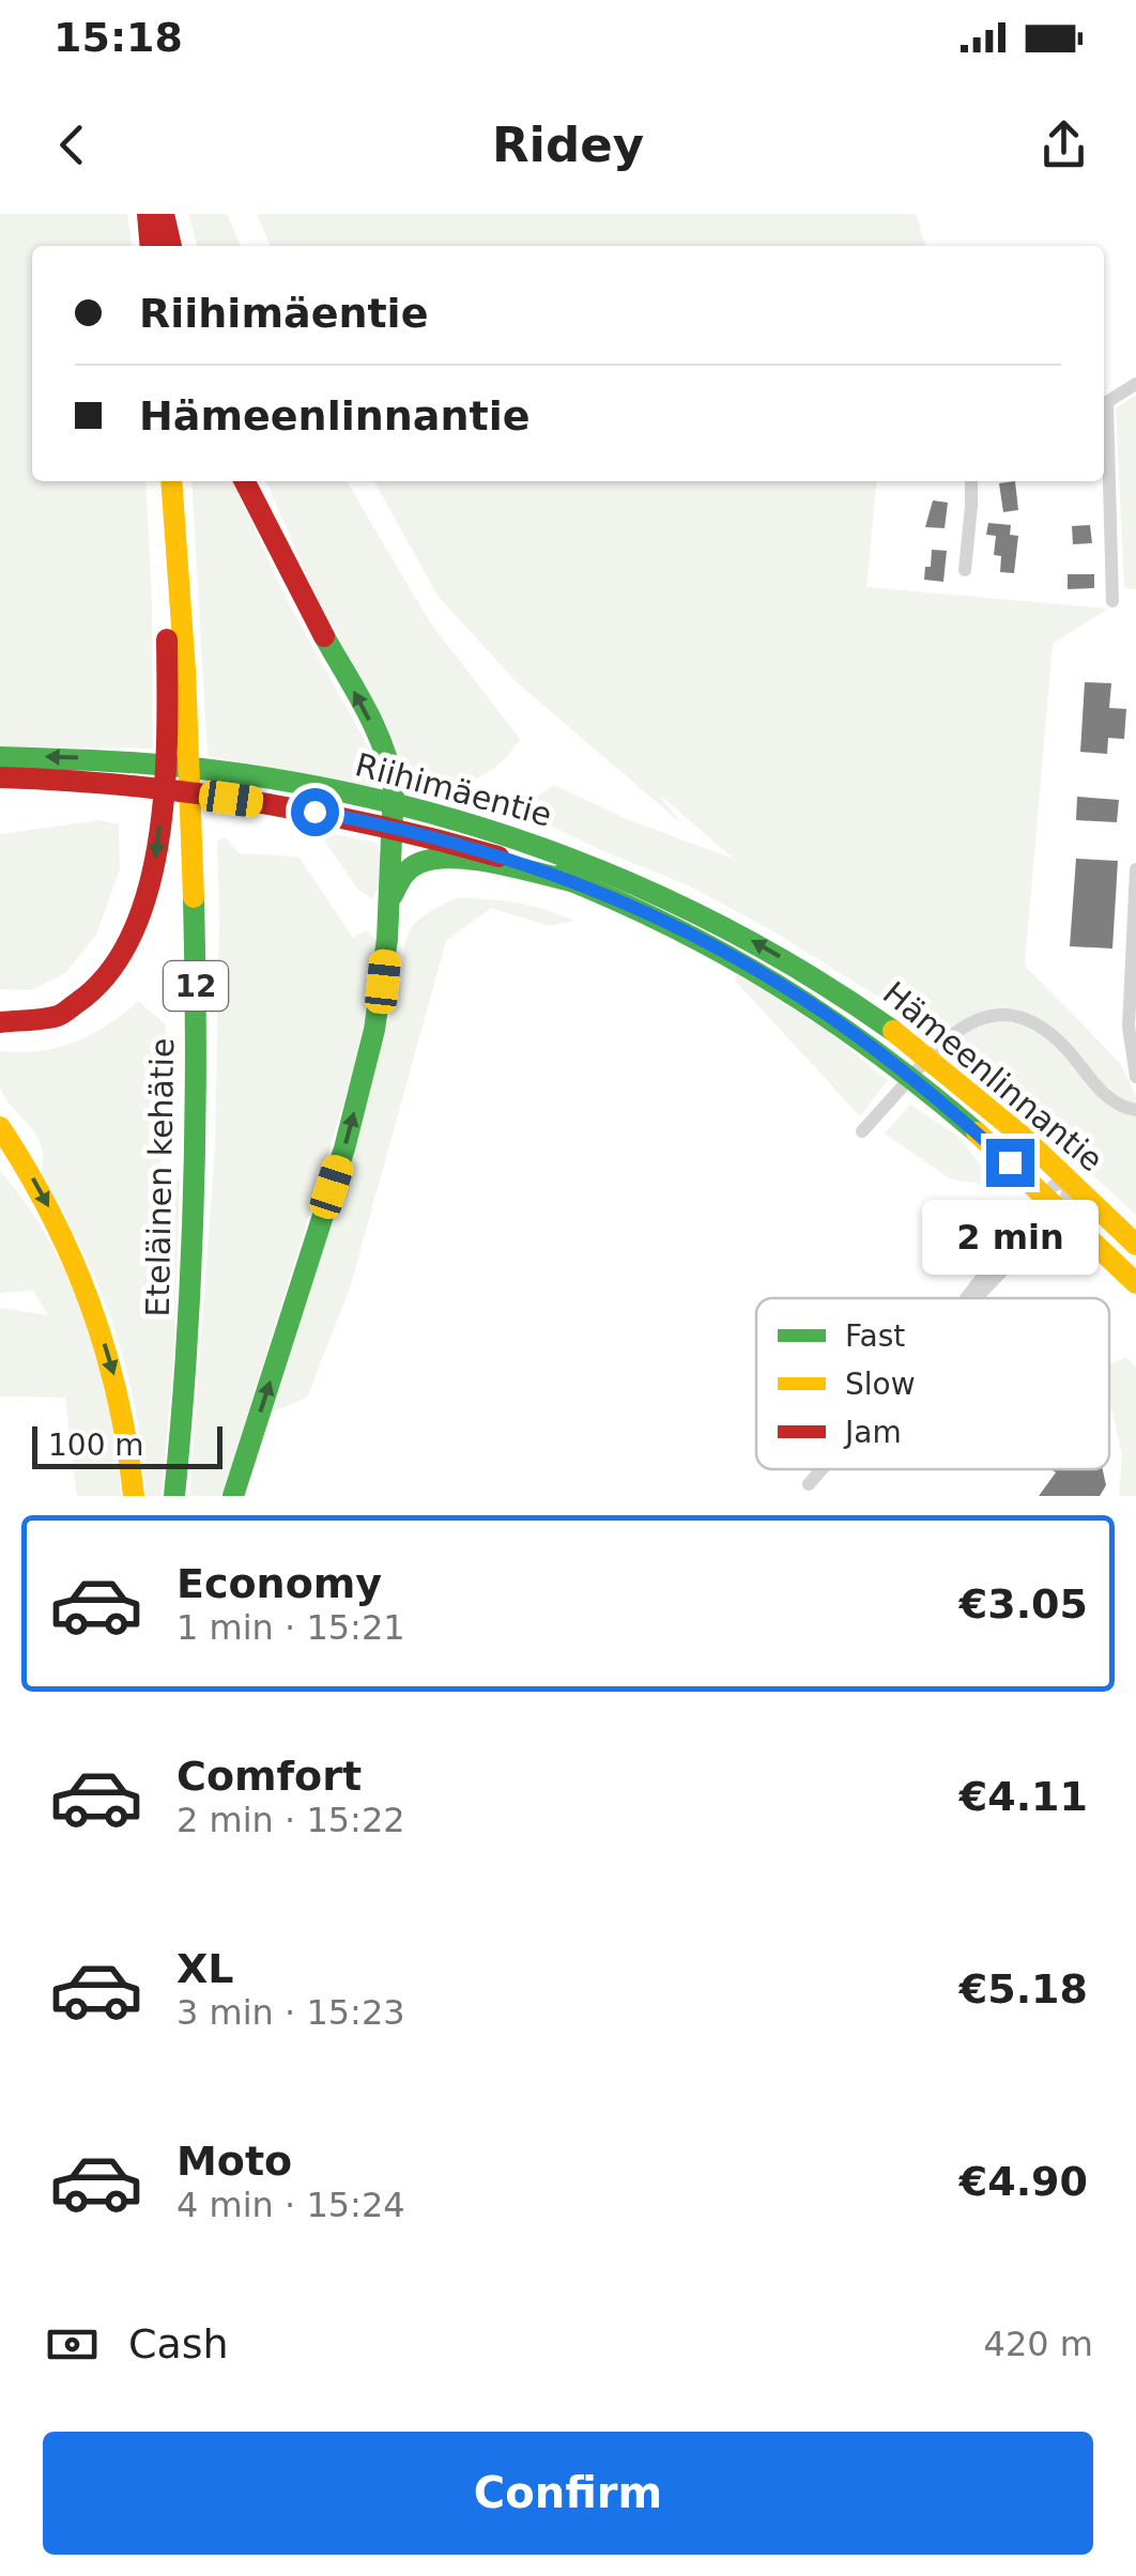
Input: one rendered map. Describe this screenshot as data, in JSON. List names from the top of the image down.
{
  "streets": {
    "main road": [
      "Riihimäentie",
      "12",
      "Hämeenlinnantie",
      "Eteläinen kehätie"
    ]
  },
  "crossings": [
    ["Riihimäentie", "Hämeenlinnantie"]
  ],
  "legend": ["Fast", "Slow", "Jam"],
  "scale_bar": "100 m",
  "page": {
    "status": "15:18",
    "header": "Ridey",
    "banner": ["Riihimäentie", "Hämeenlinnantie"],
    "bubble": "2 min",
    "scale": "100 m",
    "list": [
      {
        "name": "Economy",
        "note": "1 min · 15:21",
        "value": "€3.05"
      },
      {
        "name": "Comfort",
        "note": "2 min · 15:22",
        "value": "€4.11"
      },
      {
        "name": "XL",
        "note": "3 min · 15:23",
        "value": "€5.18"
      },
      {
        "name": "Moto",
        "note": "4 min · 15:24",
        "value": "€4.90"
      }
    ],
    "pay": ["Cash", "420 m"],
    "buttons": "Confirm"
  }
}
